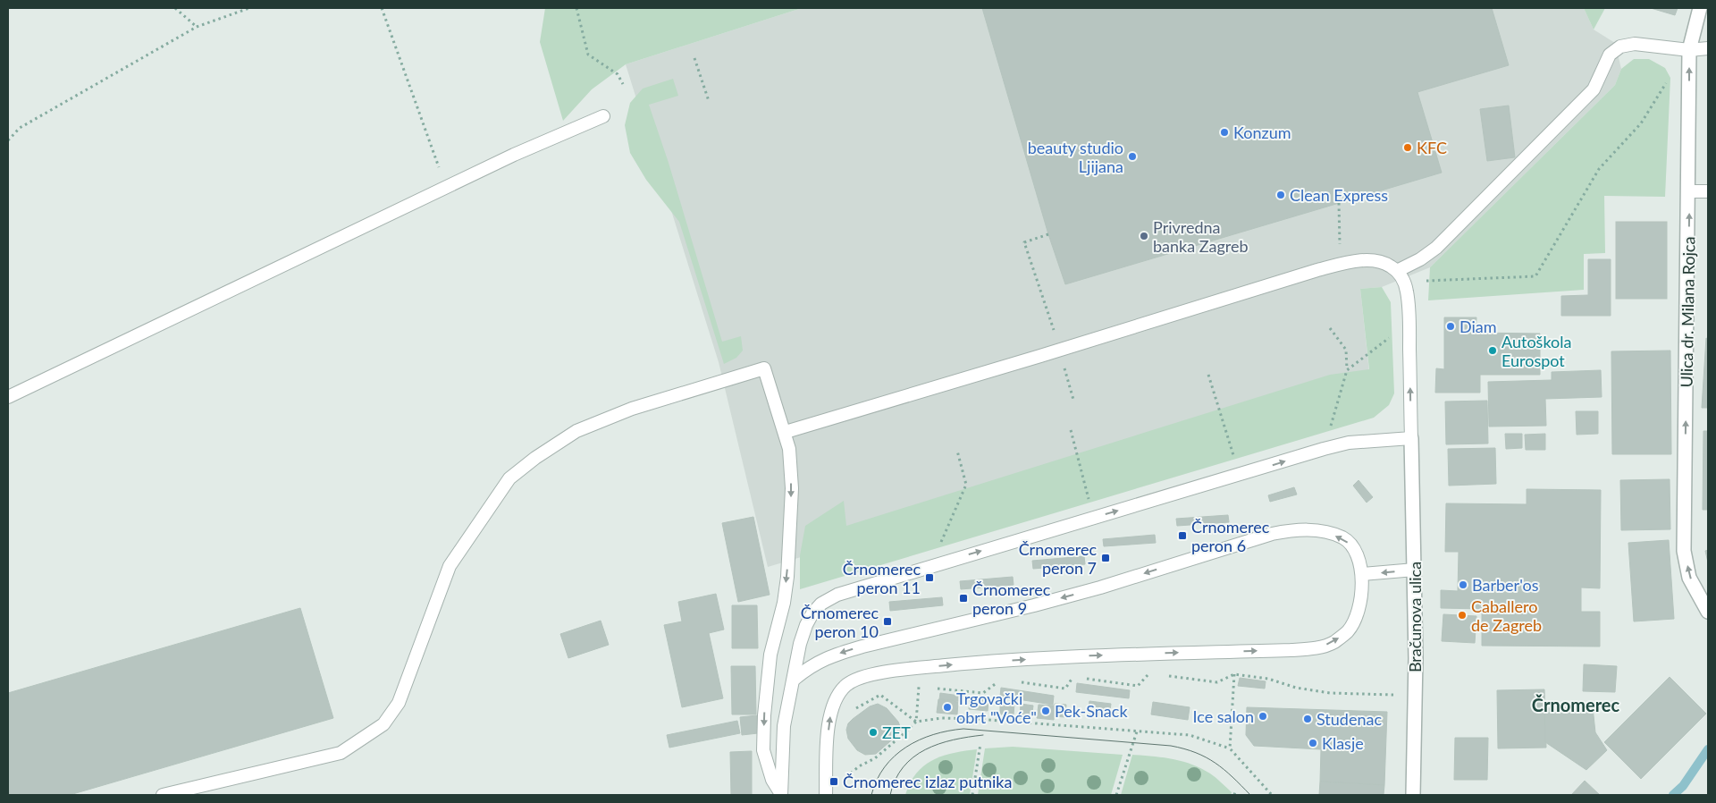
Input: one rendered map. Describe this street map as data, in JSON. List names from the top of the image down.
{
  "streets": {
    "street": ["Ulica dr. Milana Rojca", "Bračunova ulica"]
  },
  "one_way": ["Ulica dr. Milana Rojca"],
  "districts": ["Črnomerec"],
  "places": {
    "other": [
      "Konzum",
      "KFC",
      "beauty studio Ljijana",
      "Clean Express",
      "Privredna banka Zagreb",
      "Diam",
      "Autoškola Eurospot",
      "Barber'os",
      "Caballero de Zagreb",
      "Trgovački obrt \"Voće\"",
      "Pek-Snack",
      "Ice salon",
      "Studenac",
      "ZET",
      "Klasje"
    ],
    "transit": [
      "Črnomerec peron 6",
      "Črnomerec peron 7",
      "Črnomerec peron 11",
      "Črnomerec peron 9",
      "Črnomerec peron 10",
      "Črnomerec izlaz putnika"
    ]
  }
}
